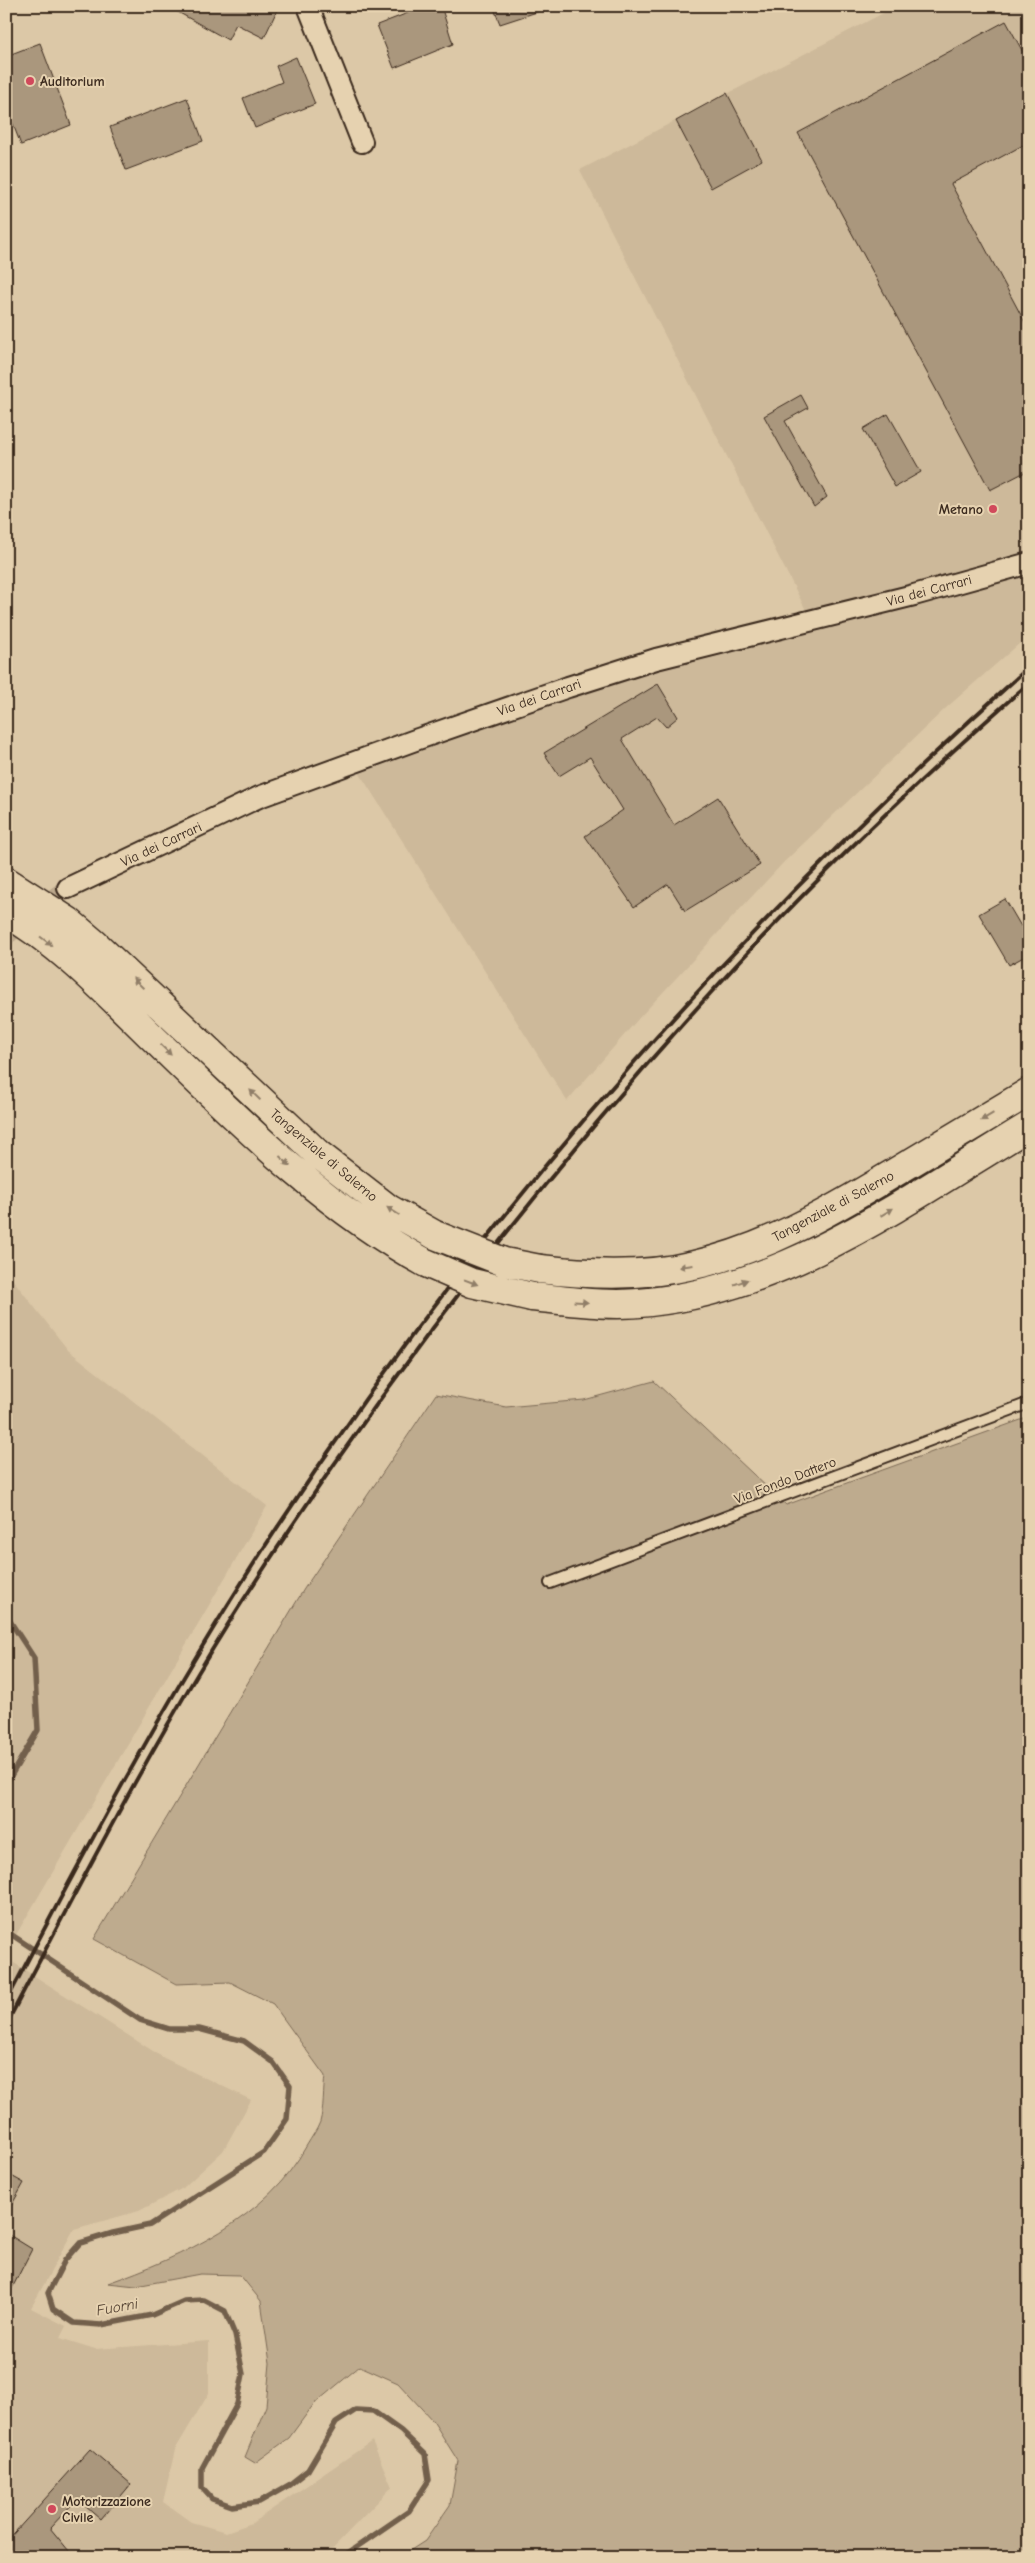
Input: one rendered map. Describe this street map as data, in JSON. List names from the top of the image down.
{
  "streets": {
    "highway": ["Tangenziale di Salerno"],
    "street": ["Via dei Carrari"],
    "lane": ["Via Fondo Dattero"]
  },
  "water": ["Fuorni"],
  "places": ["Auditorium", "Metano", "Motorizzazione Civile"]
}
